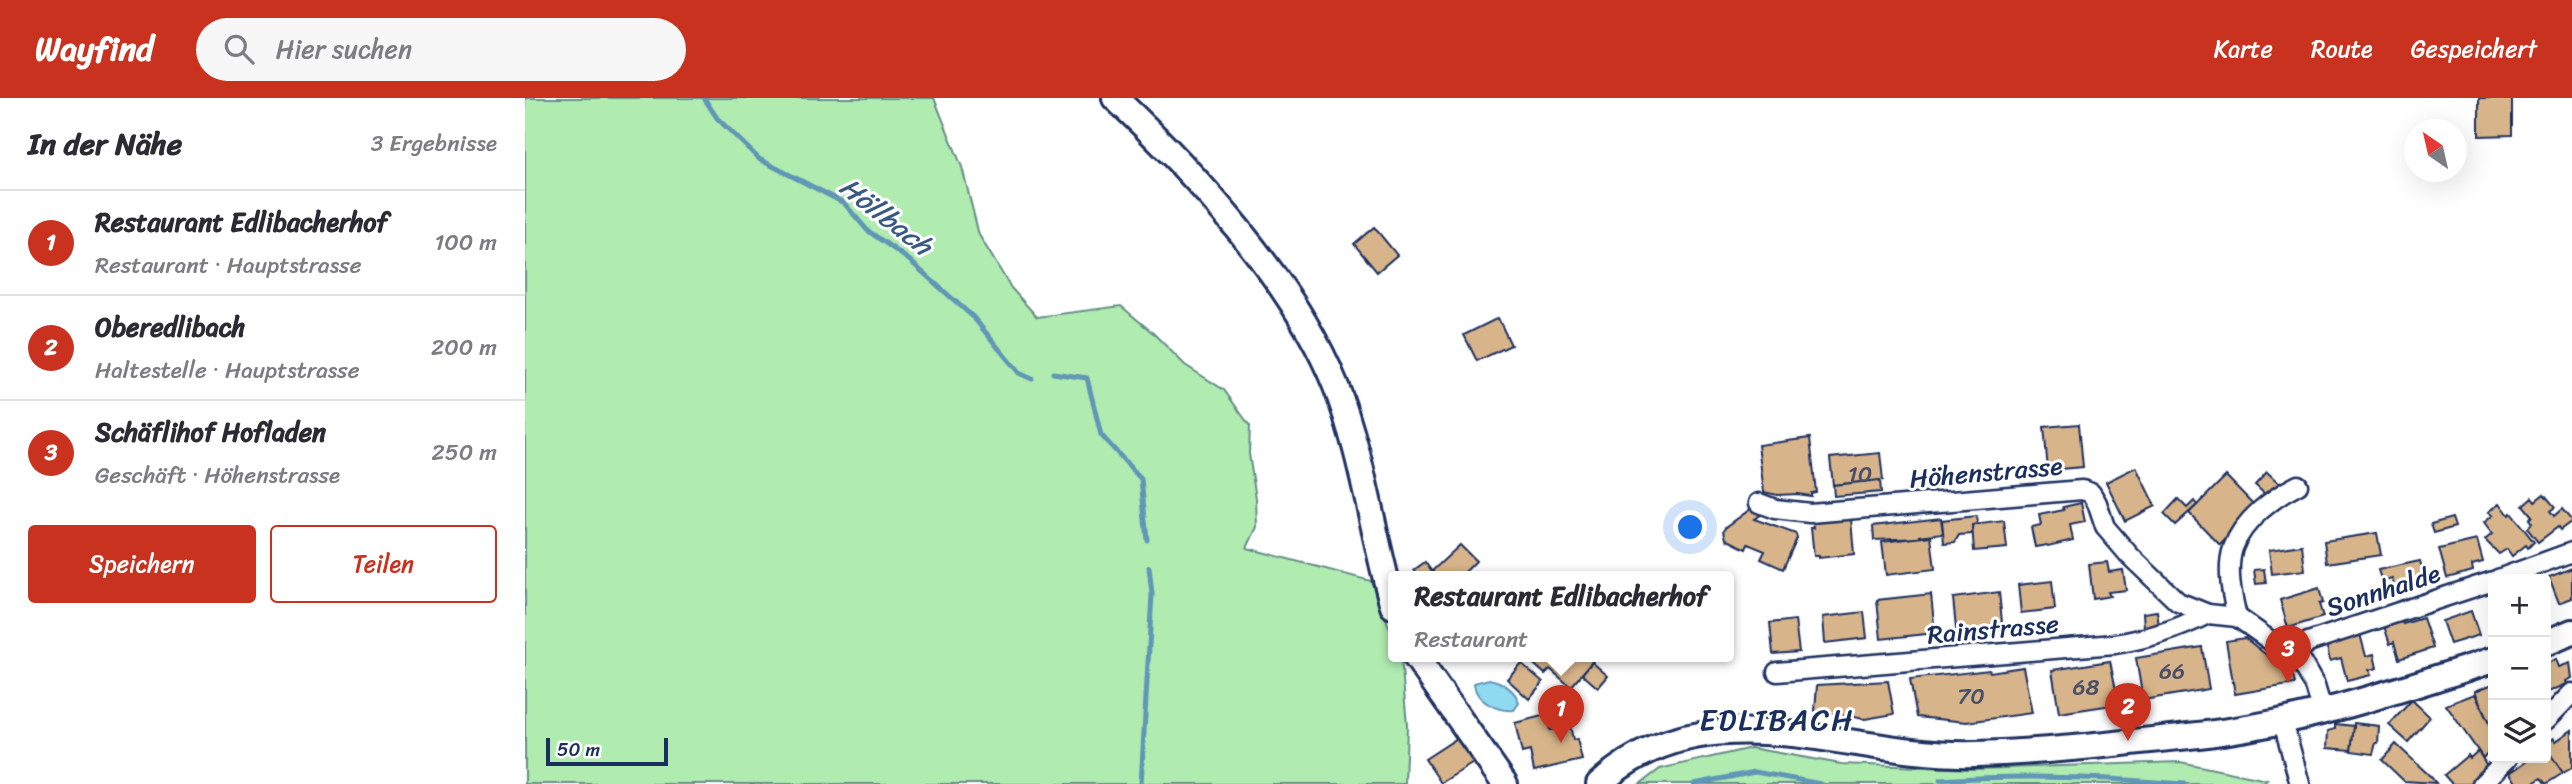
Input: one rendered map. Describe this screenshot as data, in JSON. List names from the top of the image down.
{
  "streets": {
    "street": ["Höhenstrasse", "Sonnhalde", "Rainstrasse"]
  },
  "crossings": [
    ["Höhenstrasse", "Sonnhalde"],
    ["Höhenstrasse", "Rainstrasse"]
  ],
  "districts": ["EDLIBACH"],
  "water": ["Höllbach"],
  "house_numbers": [
    "10",
    "66",
    "68",
    "70"
  ],
  "scale_bar": "50 m",
  "north": "top left",
  "page": {
    "header": "Wayfind",
    "search": "Hier suchen",
    "nav": ["Karte", "Route", "Gespeichert"],
    "heading": ["In der Nähe", "3 Ergebnisse"],
    "list": [
      {
        "mark": "1",
        "name": "Restaurant Edlibacherhof",
        "note": "Restaurant · Hauptstrasse",
        "value": "100 m"
      },
      {
        "mark": "2",
        "name": "Oberedlibach",
        "note": "Haltestelle · Hauptstrasse",
        "value": "200 m"
      },
      {
        "mark": "3",
        "name": "Schäflihof Hofladen",
        "note": "Geschäft · Höhenstrasse",
        "value": "250 m"
      }
    ],
    "buttons": ["Speichern", "Teilen"],
    "popup": ["Restaurant Edlibacherhof", "Restaurant"],
    "map_buttons": ["+", "−"],
    "pins": ["3", "2", "1"],
    "scale": "50 m"
  }
}
